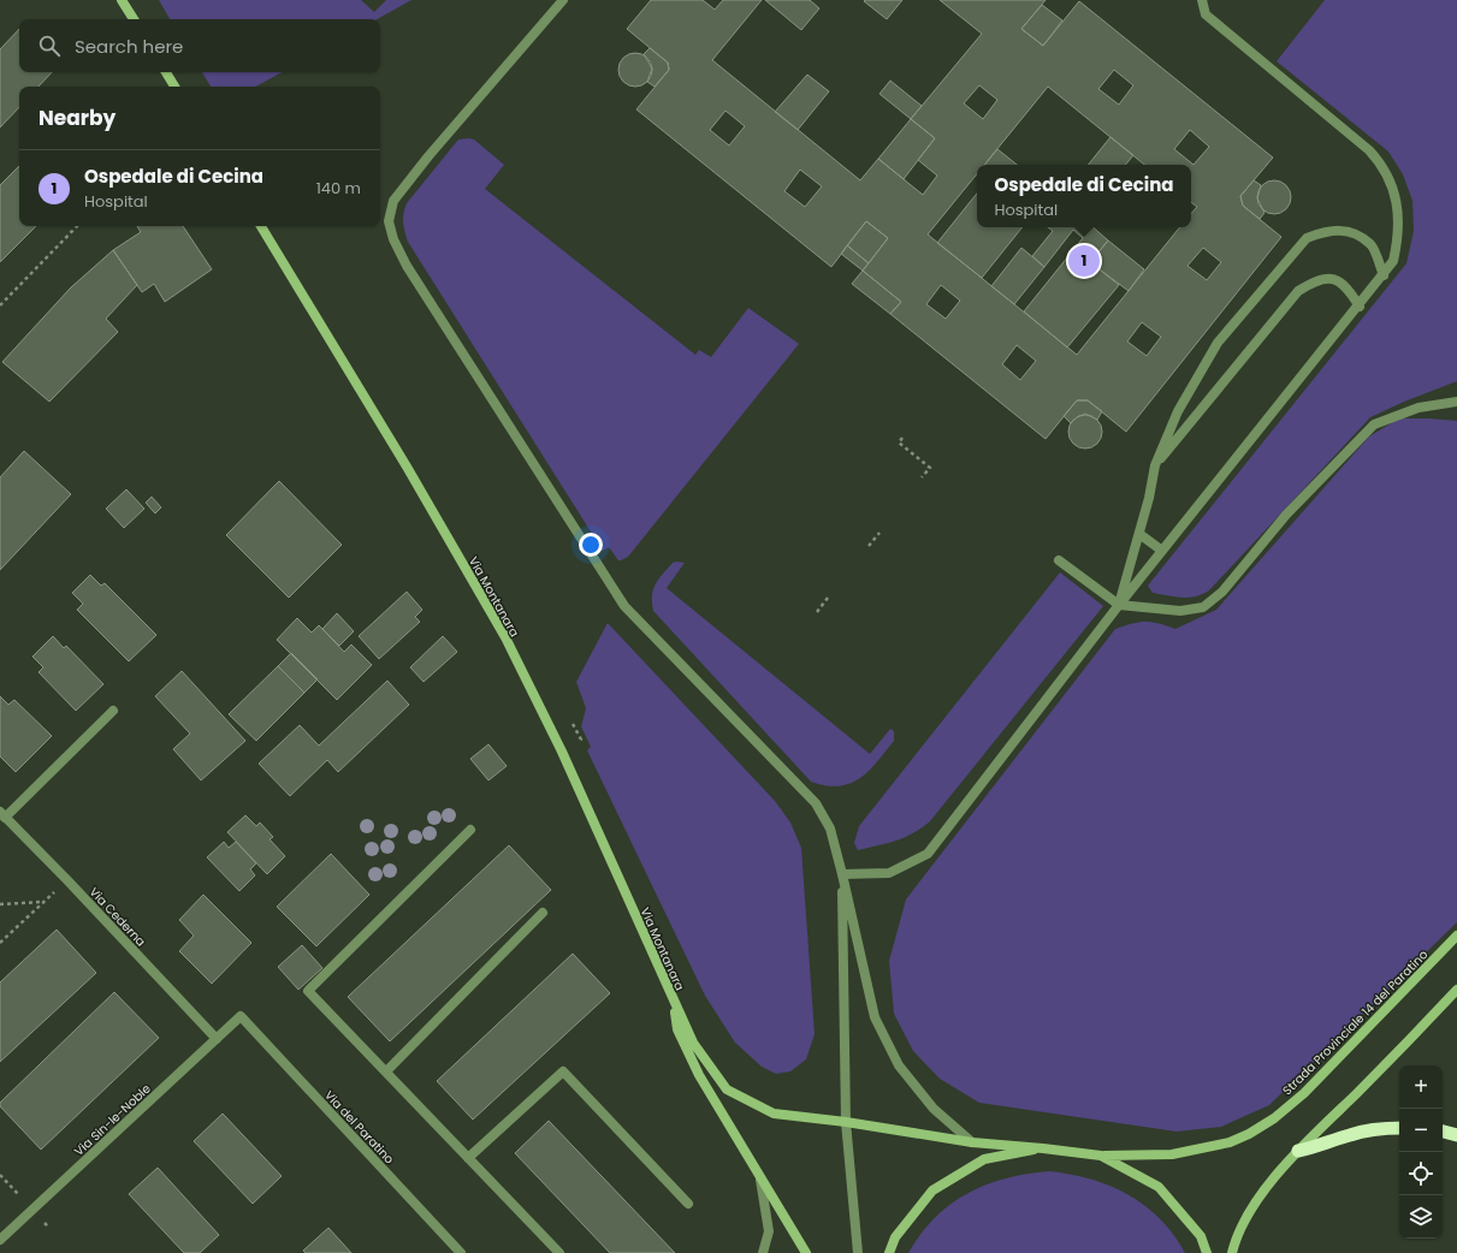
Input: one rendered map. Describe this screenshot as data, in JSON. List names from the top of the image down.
{
  "streets": {
    "main road": ["Via Montanara", "Strada Provinciale 14 del Paratino"],
    "street": ["Via Cederna", "Via Sin-le-Noble", "Via del Paratino"]
  },
  "crossings": [
    ["Via Montanara", "Strada Provinciale 14 del Paratino"],
    ["Via Cederna", "Via Sin-le-Noble"],
    ["Via Sin-le-Noble", "Via del Paratino"]
  ],
  "page": {
    "search": "Search here",
    "heading": "Nearby",
    "list": [
      {
        "mark": "1",
        "name": "Ospedale di Cecina",
        "note": "Hospital",
        "value": "140 m"
      }
    ],
    "popup": ["Ospedale di Cecina", "Hospital"],
    "pins": "1",
    "map_buttons": ["+", "−"]
  }
}
